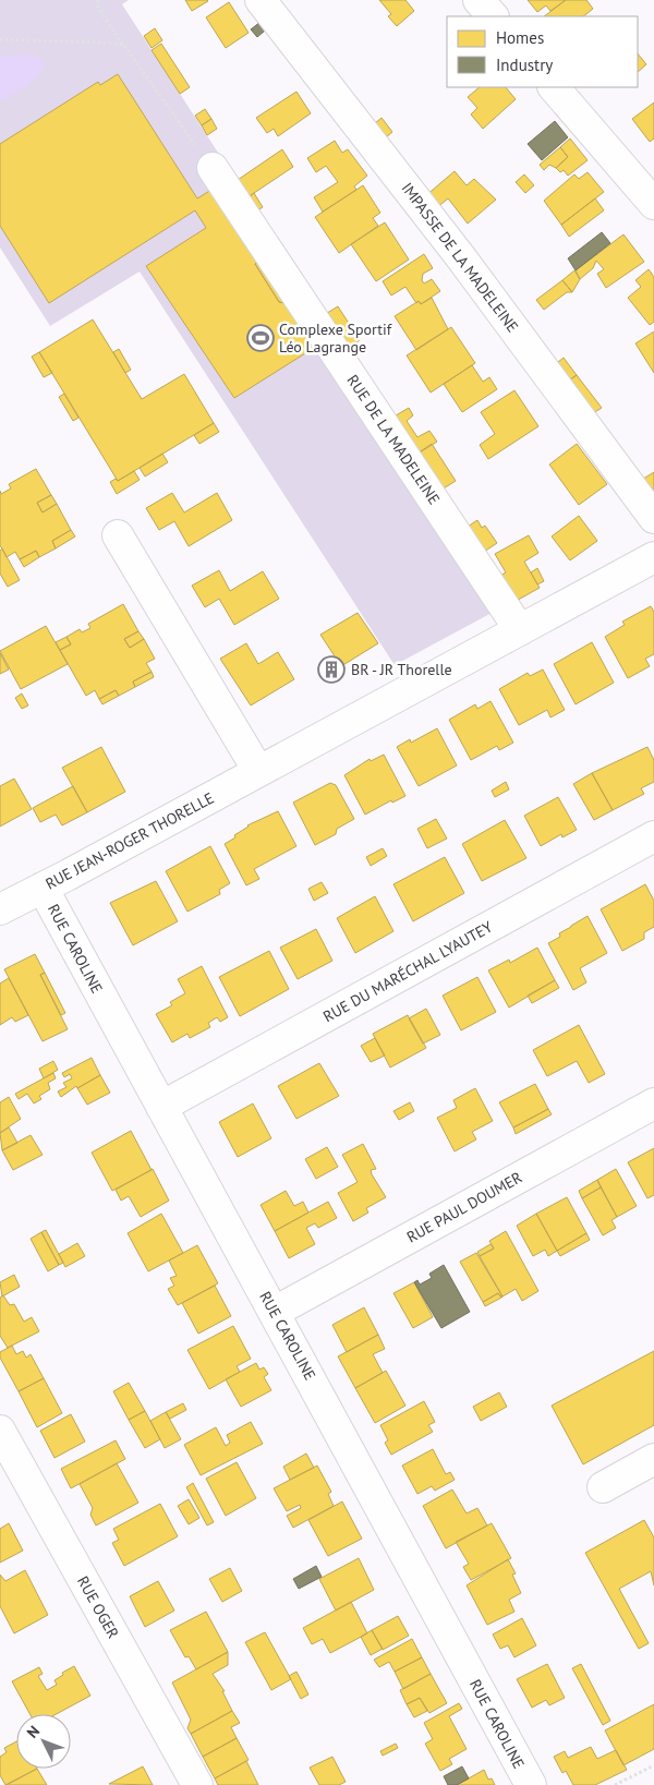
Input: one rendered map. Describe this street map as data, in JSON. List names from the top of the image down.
{
  "streets": {
    "street": [
      "IMPASSE DE LA MADELEINE",
      "RUE DE LA MADELEINE",
      "RUE JEAN-ROGER THORELLE",
      "RUE CAROLINE",
      "RUE DU MARÉCHAL LYAUTEY",
      "RUE PAUL DOUMER",
      "RUE OGER"
    ]
  },
  "crossings": [
    ["RUE DE LA MADELEINE", "RUE JEAN-ROGER THORELLE"],
    ["RUE JEAN-ROGER THORELLE", "RUE CAROLINE"],
    ["RUE CAROLINE", "RUE DU MARÉCHAL LYAUTEY"],
    ["RUE CAROLINE", "RUE PAUL DOUMER"]
  ],
  "places": {
    "sports": ["Complexe Sportif Léo Lagrange"],
    "building": ["BR - JR Thorelle"]
  },
  "legend": ["Homes", "Industry"],
  "north": "top left"
}
